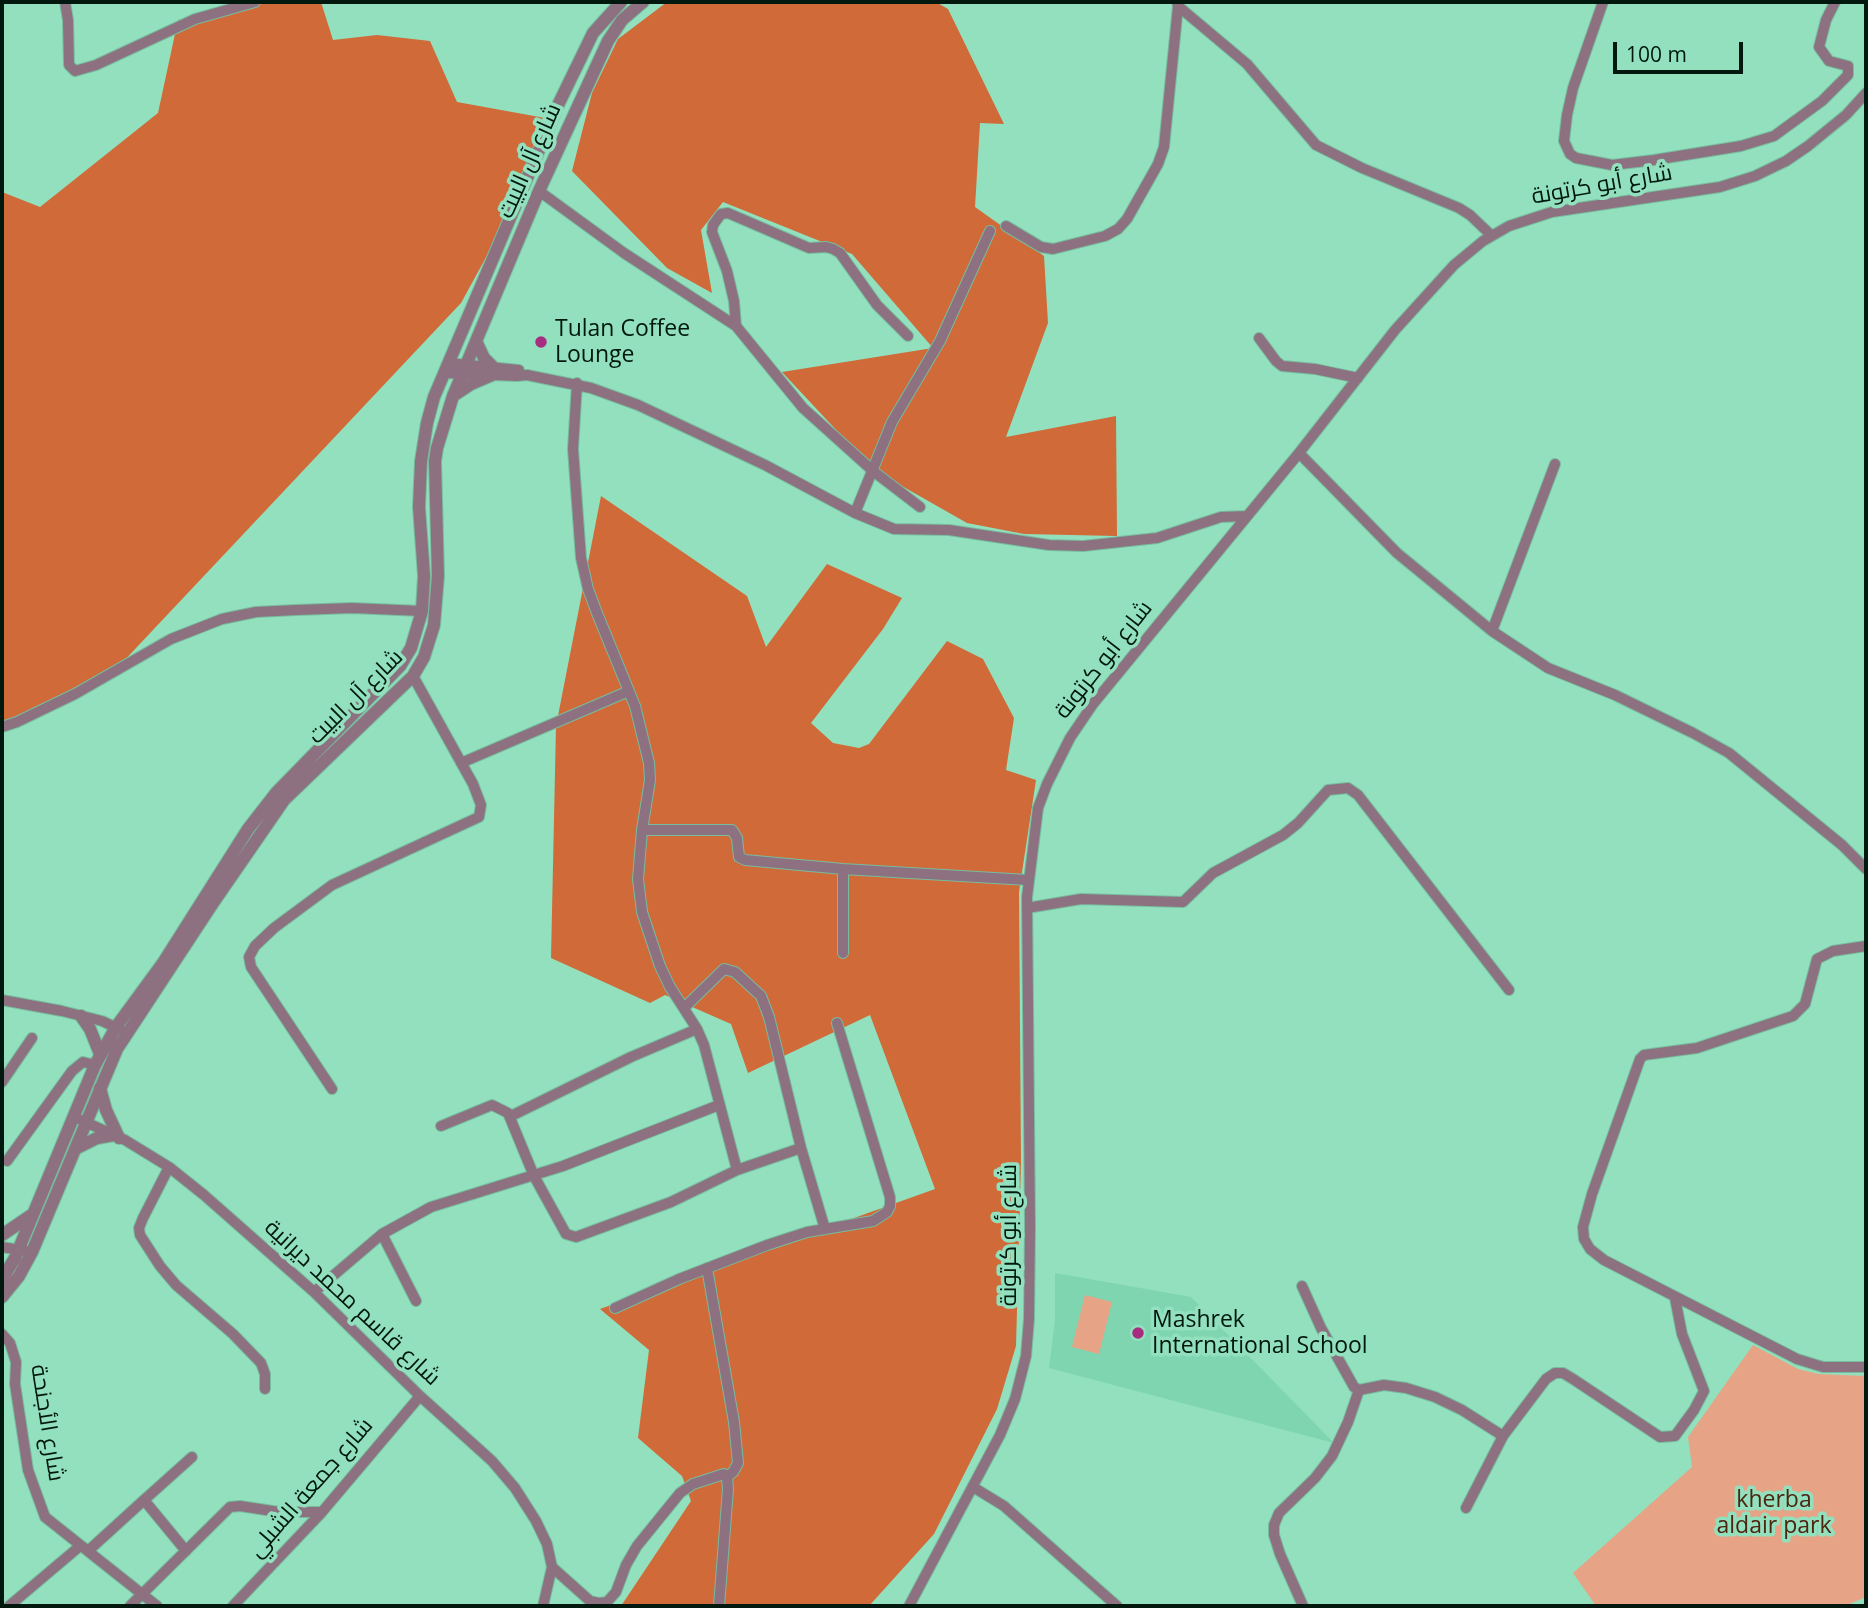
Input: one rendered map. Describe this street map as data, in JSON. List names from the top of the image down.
{
  "streets": {
    "street": [
      "شارع آل البيت",
      "شارع أبو كرتونة",
      "شارع قاسم محمد ديرانية",
      "شارع الأجنحة",
      "شارع جمعة الشبلي"
    ]
  },
  "crossings": [
    ["شارع آل البيت", "شارع قاسم محمد ديرانية"],
    ["شارع قاسم محمد ديرانية", "شارع جمعة الشبلي"]
  ],
  "parks": ["kherba aldair park"],
  "places": ["Tulan Coffee Lounge", "Mashrek International School"],
  "scale_bar": "100 m"
}
